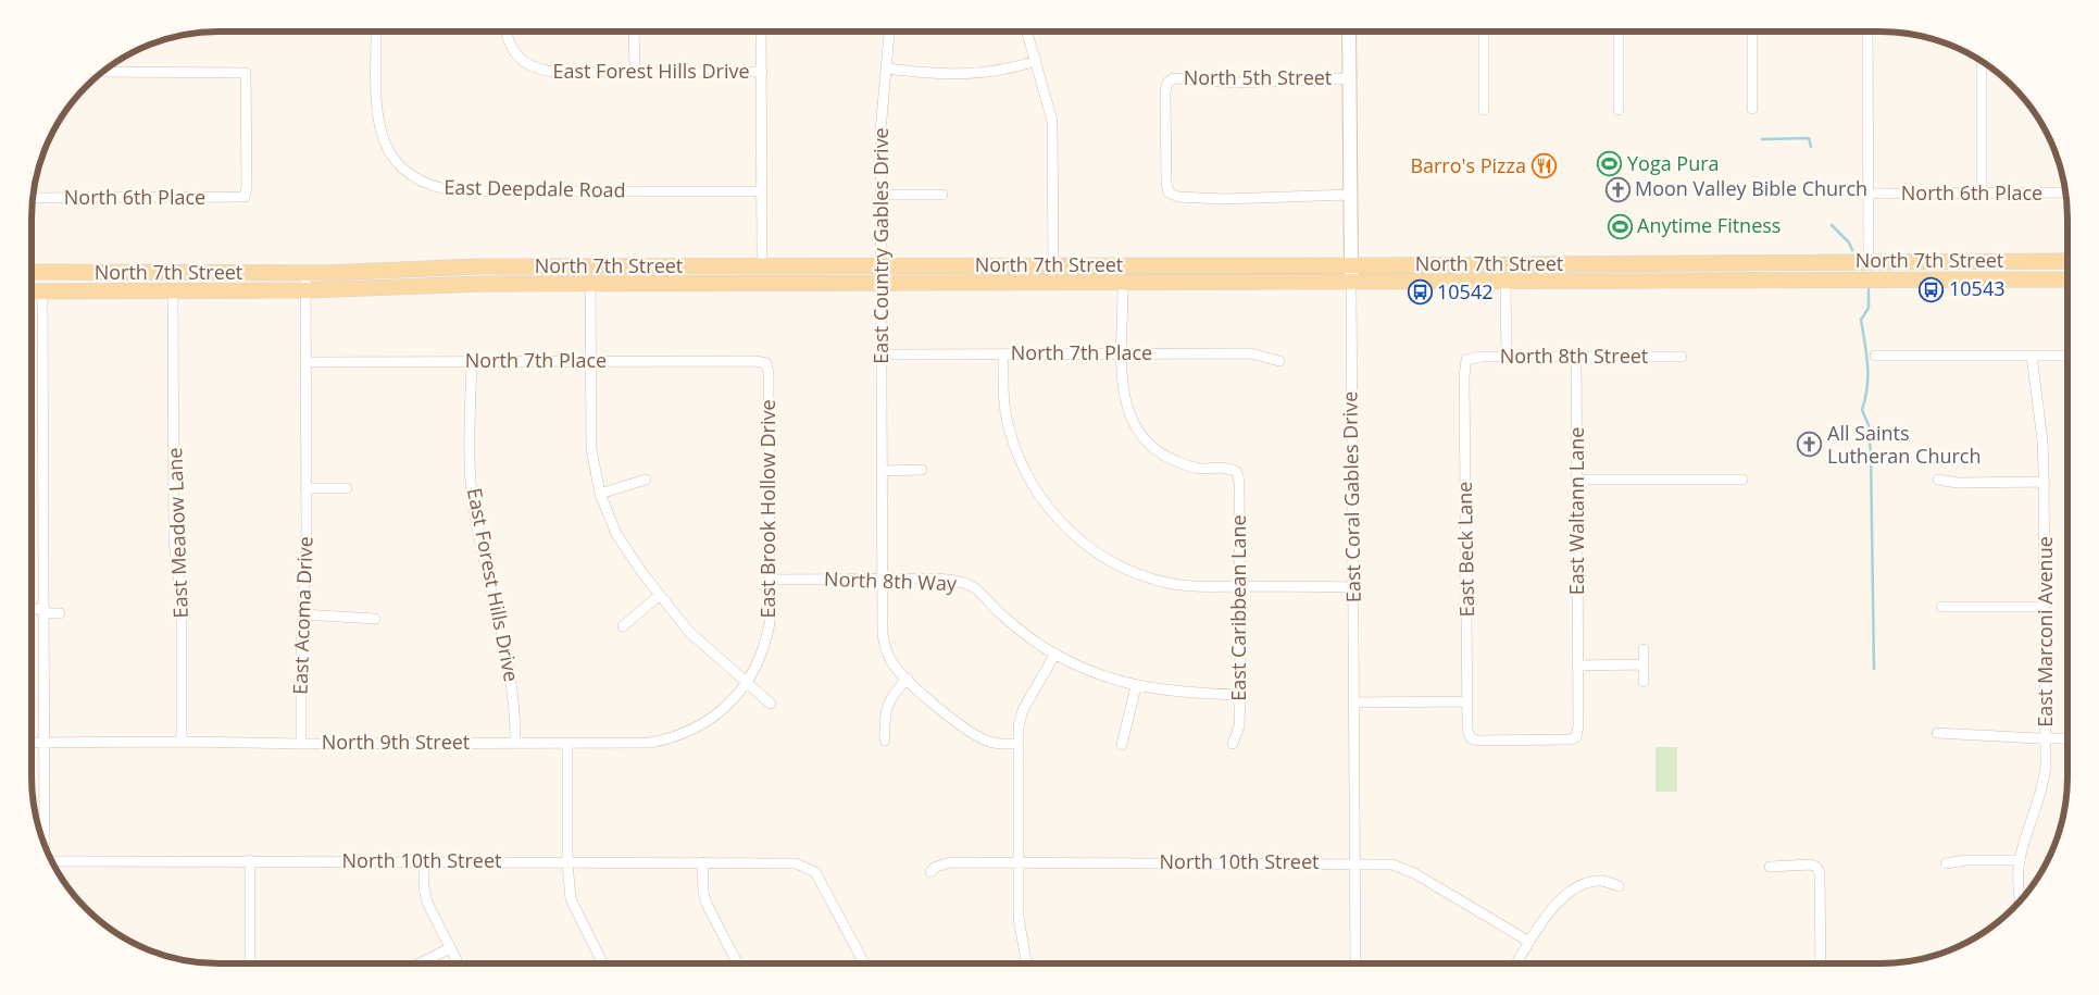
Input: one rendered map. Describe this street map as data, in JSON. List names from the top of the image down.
{
  "streets": {
    "main road": ["North 7th Street"],
    "street": [
      "East Forest Hills Drive",
      "North 5th Street",
      "East Deepdale Road",
      "North 6th Place",
      "East Country Gables Drive",
      "North 7th Place",
      "North 8th Street",
      "East Coral Gables Drive",
      "East Brook Hollow Drive",
      "East Waltann Lane",
      "East Meadow Lane",
      "East Beck Lane",
      "North 8th Way",
      "East Caribbean Lane",
      "East Acoma Drive",
      "East Marconi Avenue",
      "North 9th Street",
      "North 10th Street"
    ]
  },
  "crossings": [
    ["East Forest Hills Drive", "North 7th Place"],
    ["East Forest Hills Drive", "North 9th Street"],
    ["North 5th Street", "East Coral Gables Drive"],
    ["East Country Gables Drive", "North 7th Street"],
    ["East Country Gables Drive", "North 7th Place"],
    ["East Country Gables Drive", "North 8th Way"],
    ["North 7th Street", "East Coral Gables Drive"],
    ["North 7th Street", "East Meadow Lane"],
    ["North 7th Street", "East Acoma Drive"],
    ["North 7th Place", "East Brook Hollow Drive"],
    ["North 7th Place", "East Caribbean Lane"],
    ["North 7th Place", "East Acoma Drive"],
    ["North 8th Street", "East Waltann Lane"],
    ["North 8th Street", "East Beck Lane"],
    ["East Coral Gables Drive", "North 10th Street"],
    ["East Brook Hollow Drive", "North 8th Way"],
    ["East Brook Hollow Drive", "North 9th Street"],
    ["East Waltann Lane", "East Beck Lane"],
    ["East Meadow Lane", "North 9th Street"],
    ["North 8th Way", "East Caribbean Lane"],
    ["East Acoma Drive", "North 9th Street"]
  ],
  "places": {
    "sports": ["Yoga Pura", "Anytime Fitness"],
    "restaurant": ["Barro's Pizza"],
    "church": ["Moon Valley Bible Church", "All Saints Lutheran Church"],
    "bus stop": ["10543", "10542"]
  }
}
